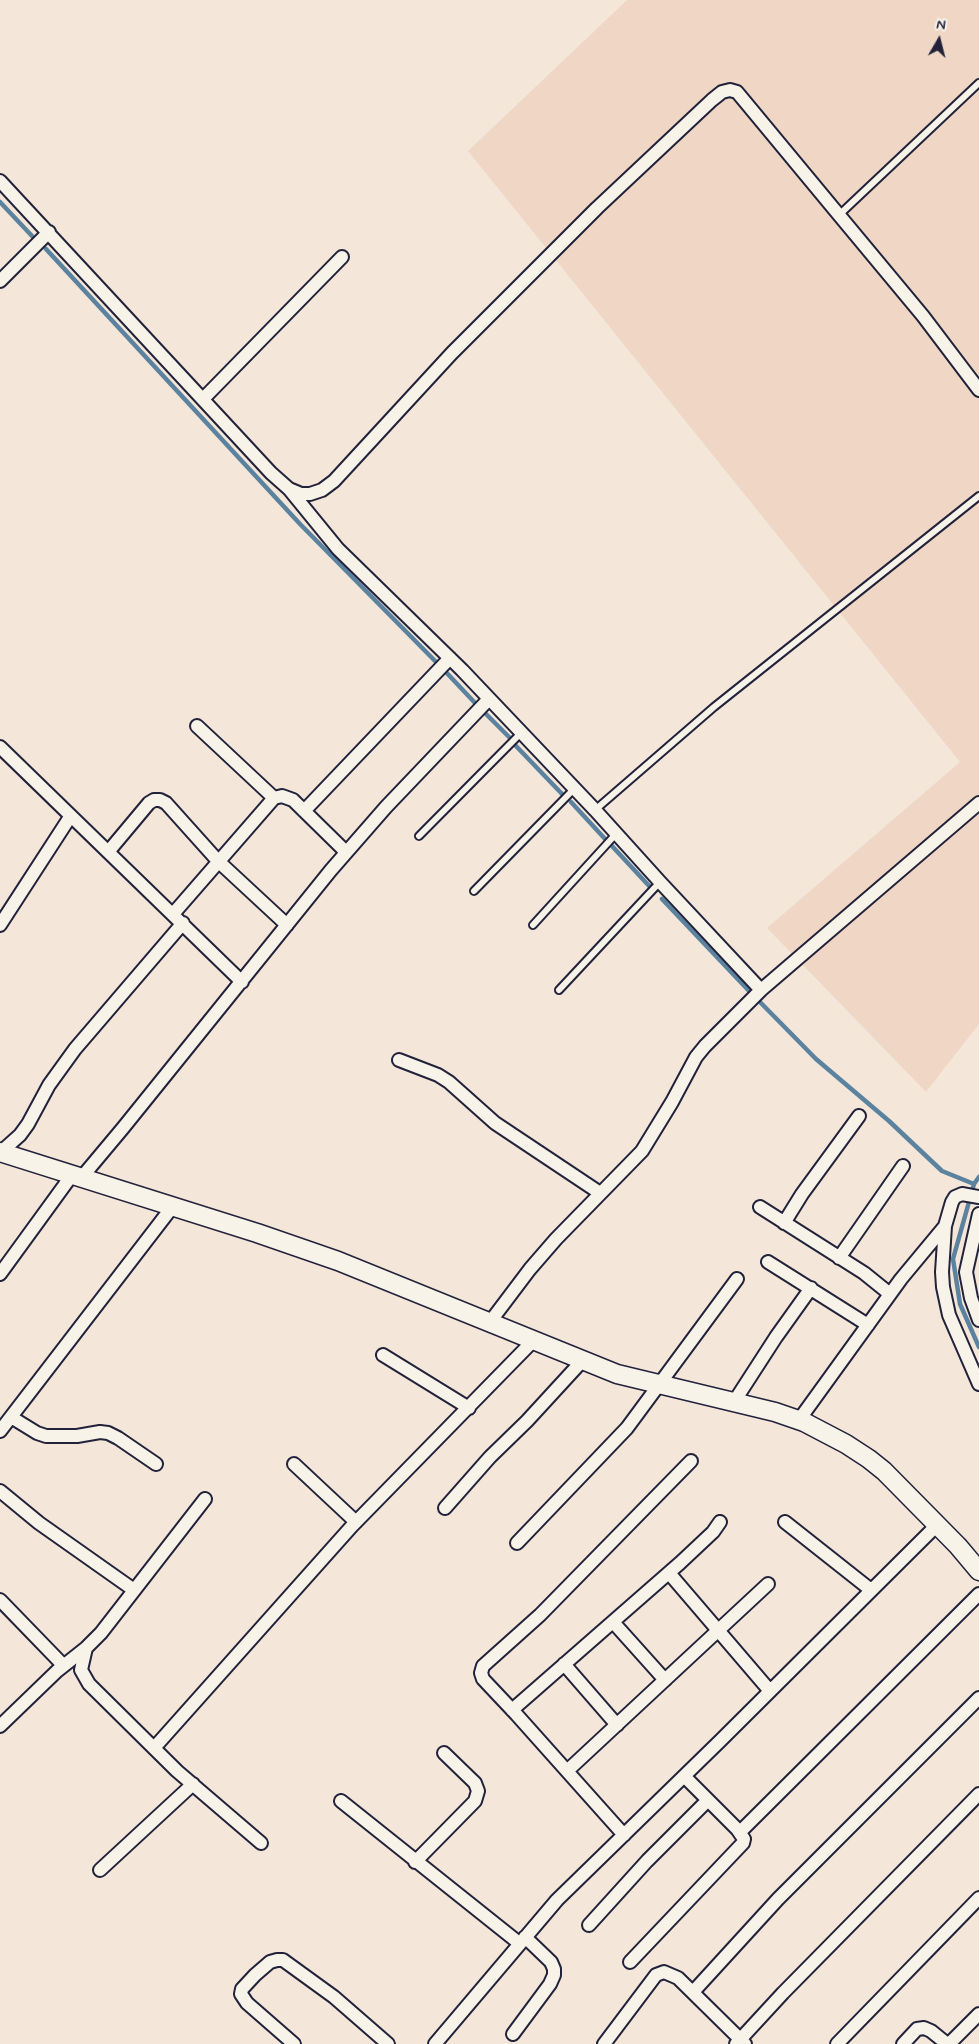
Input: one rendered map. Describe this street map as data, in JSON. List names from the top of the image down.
{
  "north": "top"
}
